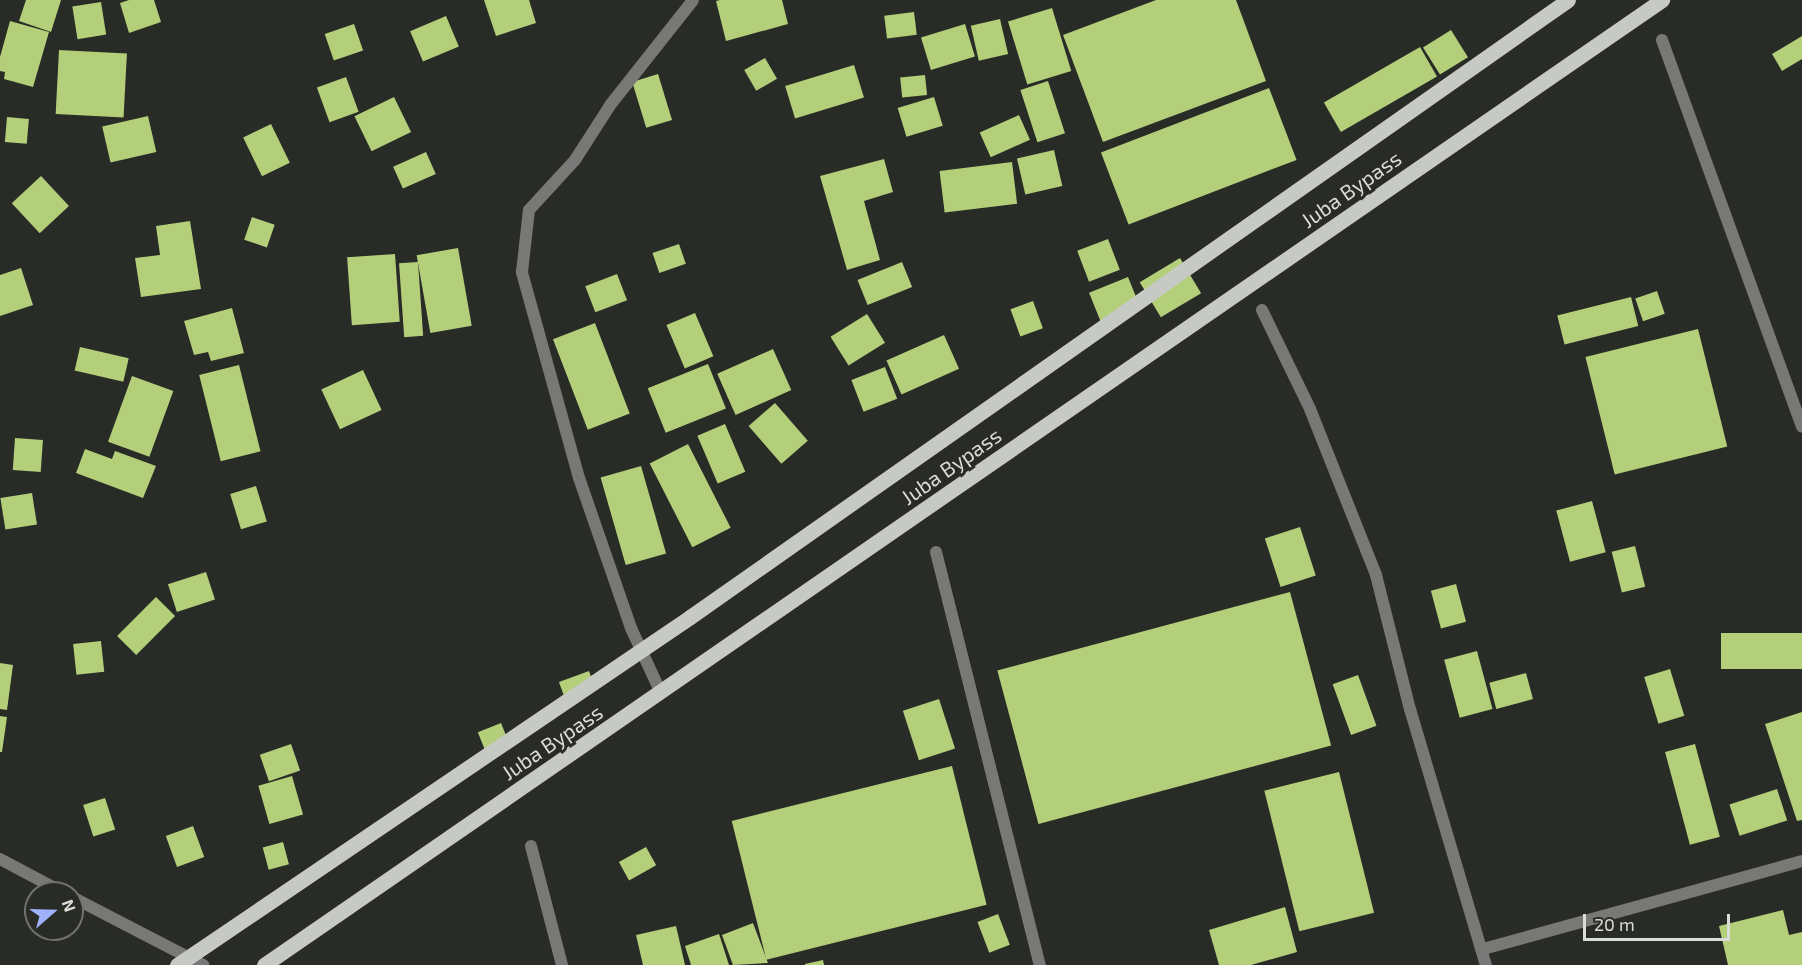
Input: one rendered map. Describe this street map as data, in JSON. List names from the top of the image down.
{
  "streets": {
    "main road": ["Juba Bypass"]
  },
  "scale_bar": "20 m",
  "north": "right"
}
